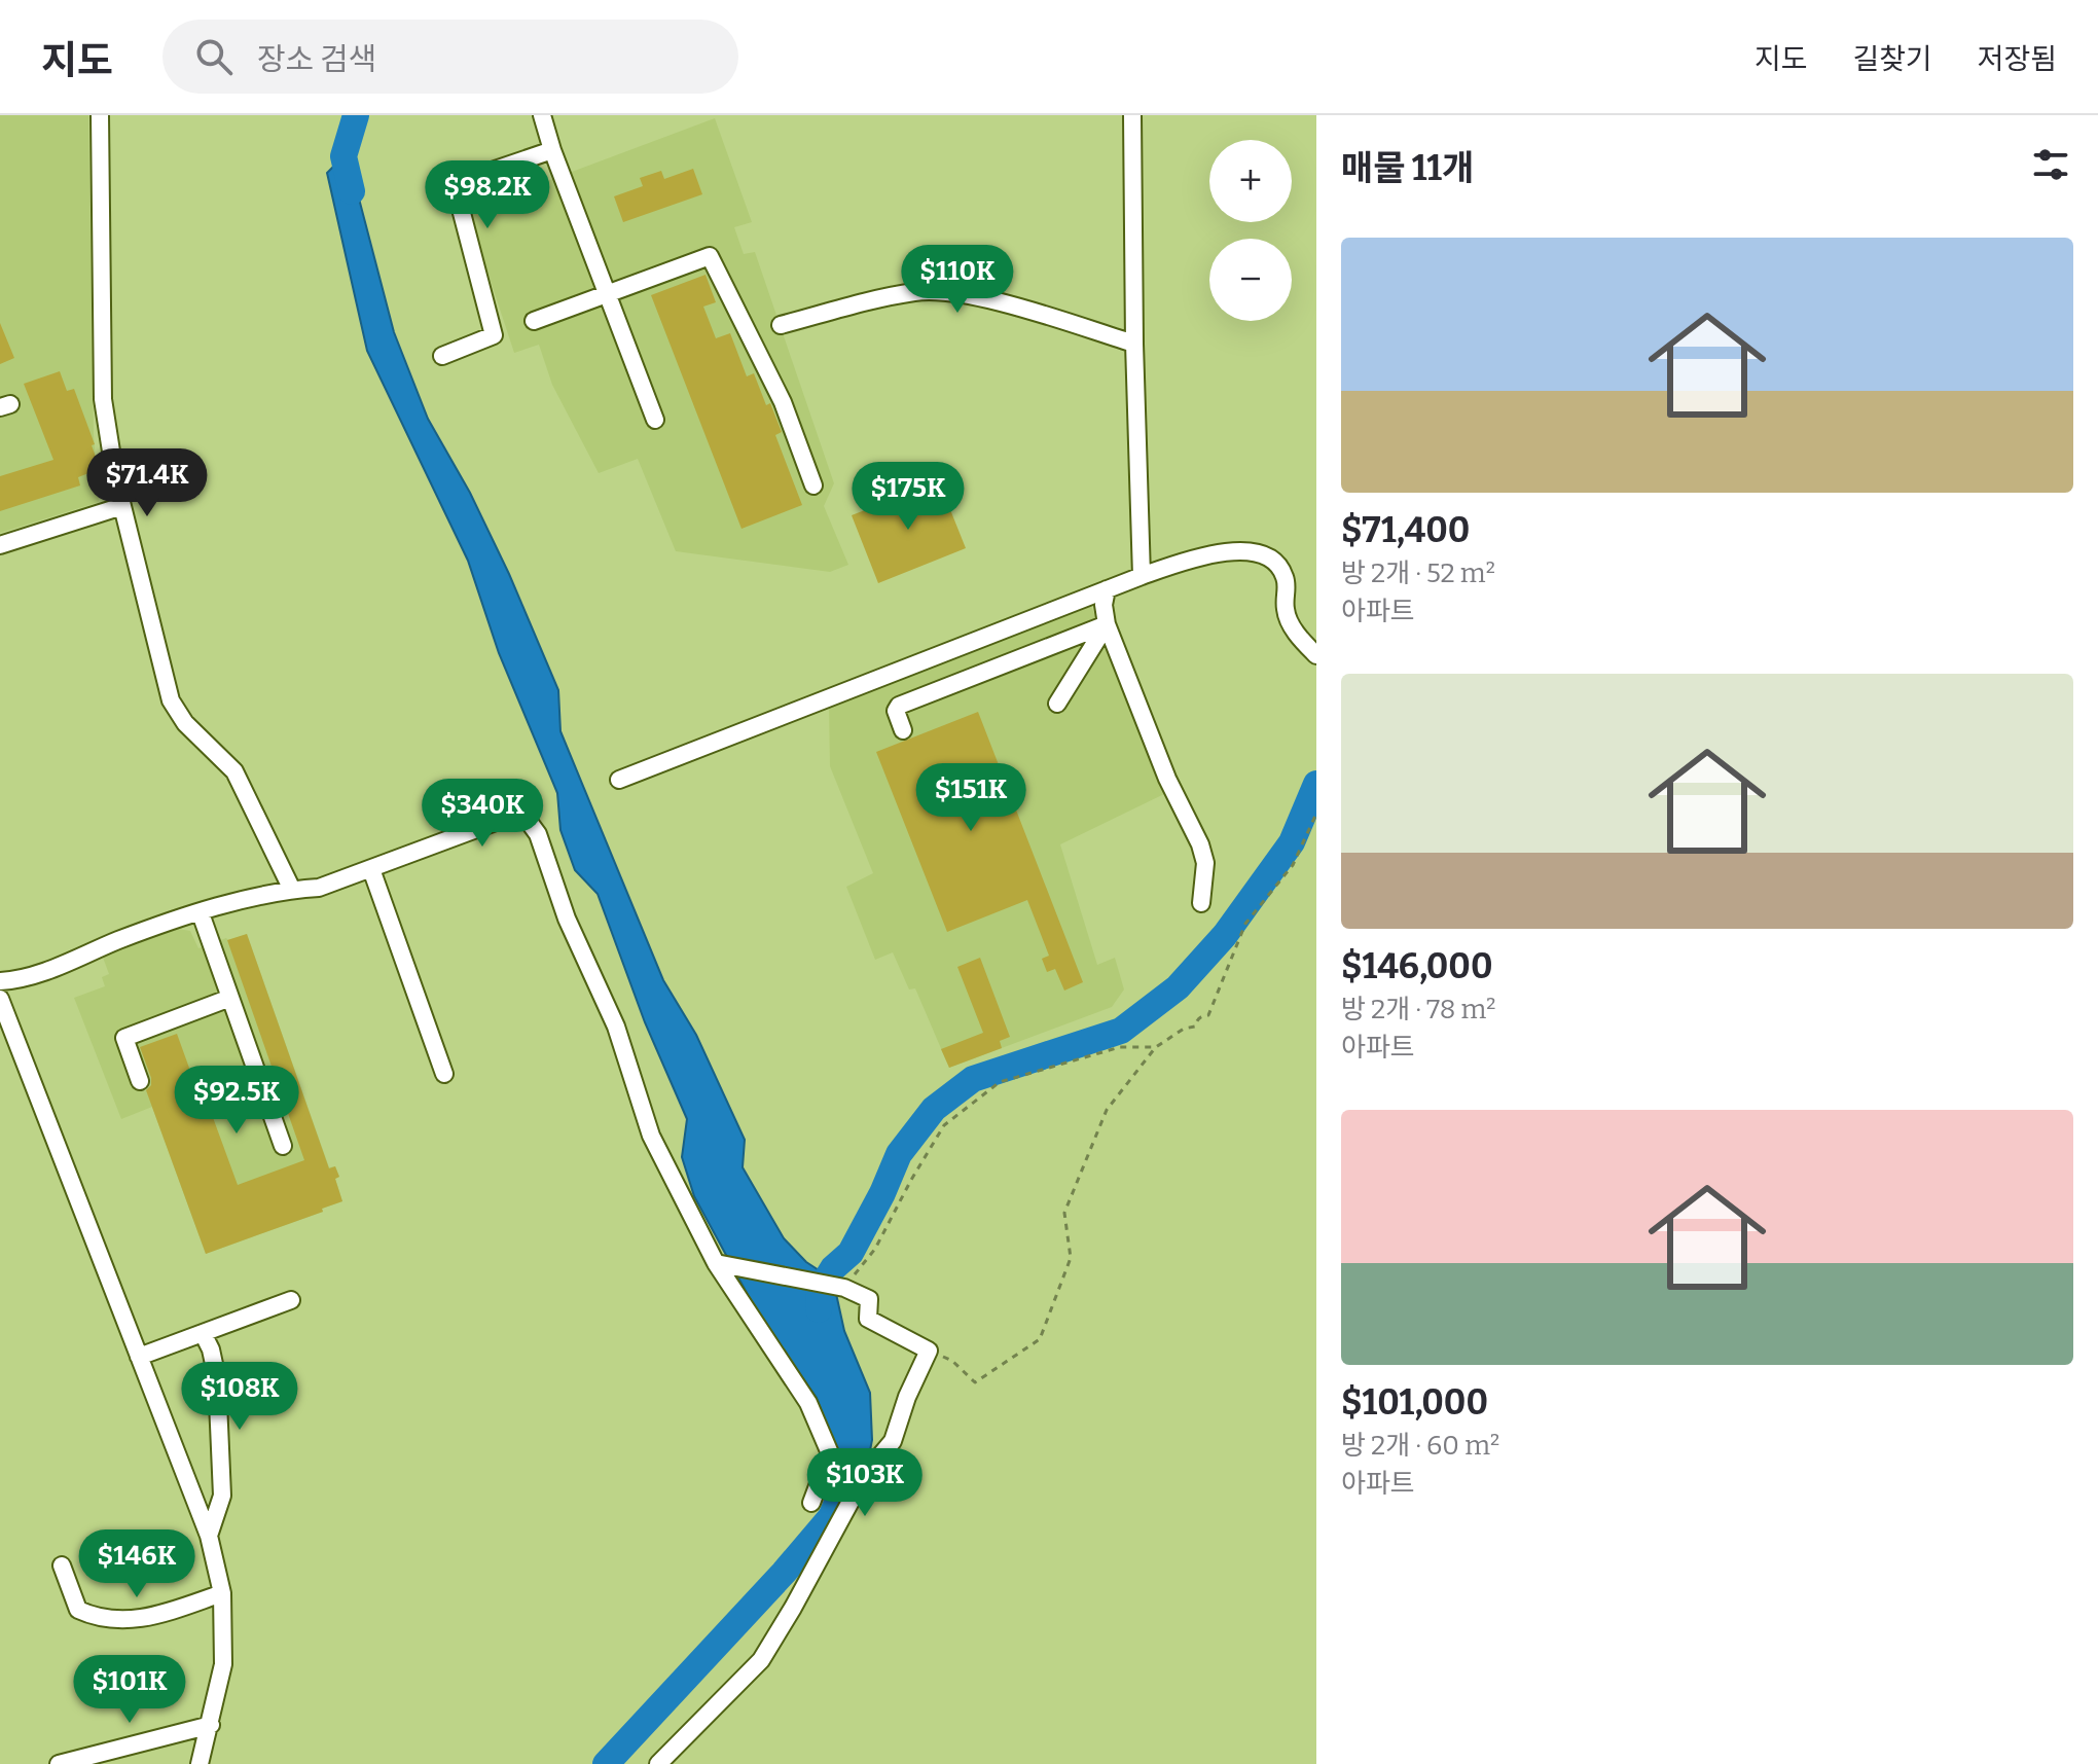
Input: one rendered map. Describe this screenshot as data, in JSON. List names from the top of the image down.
{
  "page": {
    "header": "지도",
    "search": "장소 검색",
    "nav": ["지도", "길찾기", "저장됨"],
    "heading": "매물 11개",
    "map_buttons": ["+", "−"],
    "price": [
      "$98.2K",
      "$110K",
      "$71.4K",
      "$175K",
      "$151K",
      "$340K",
      "$92.5K",
      "$108K",
      "$103K",
      "$146K",
      "$101K"
    ],
    "list": [
      {
        "name": "$71,400",
        "note": "방 2개 · 52 m² · 아파트"
      },
      {
        "name": "$146,000",
        "note": "방 2개 · 78 m² · 아파트"
      },
      {
        "name": "$101,000",
        "note": "방 2개 · 60 m² · 아파트"
      }
    ]
  }
}
